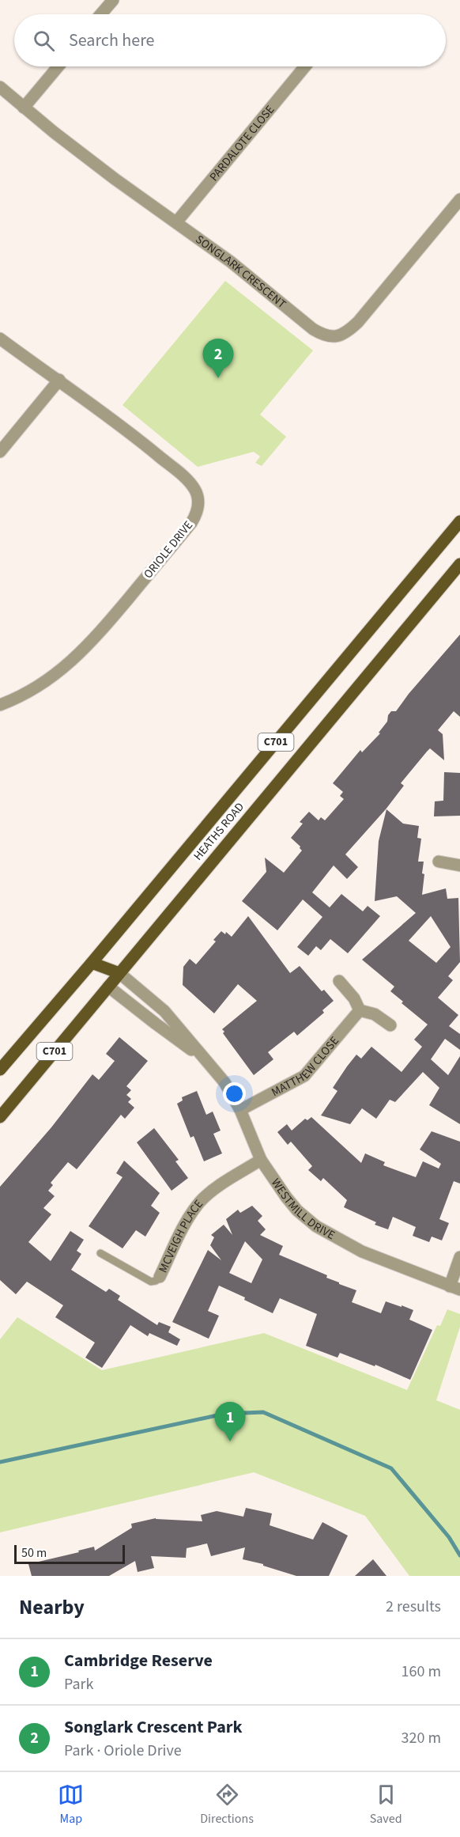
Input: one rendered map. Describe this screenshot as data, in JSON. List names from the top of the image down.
{
  "streets": {
    "main road": ["C701", "HEATHS ROAD"],
    "street": [
      "PARDALOTE CLOSE",
      "SONGLARK CRESCENT",
      "ORIOLE DRIVE",
      "MATTHEW CLOSE",
      "WESTMILL DRIVE",
      "MCVEIGH PLACE"
    ]
  },
  "crossings": [
    ["PARDALOTE CLOSE", "SONGLARK CRESCENT"],
    ["HEATHS ROAD", "WESTMILL DRIVE"],
    ["MATTHEW CLOSE", "WESTMILL DRIVE"],
    ["WESTMILL DRIVE", "MCVEIGH PLACE"]
  ],
  "scale_bar": "50 m",
  "page": {
    "search": "Search here",
    "pins": ["2", "1"],
    "scale": "50 m",
    "heading": ["Nearby", "2 results"],
    "list": [
      {
        "mark": "1",
        "name": "Cambridge Reserve",
        "note": "Park",
        "value": "160 m"
      },
      {
        "mark": "2",
        "name": "Songlark Crescent Park",
        "note": "Park · Oriole Drive",
        "value": "320 m"
      }
    ],
    "nav": ["Map", "Directions", "Saved"]
  }
}
